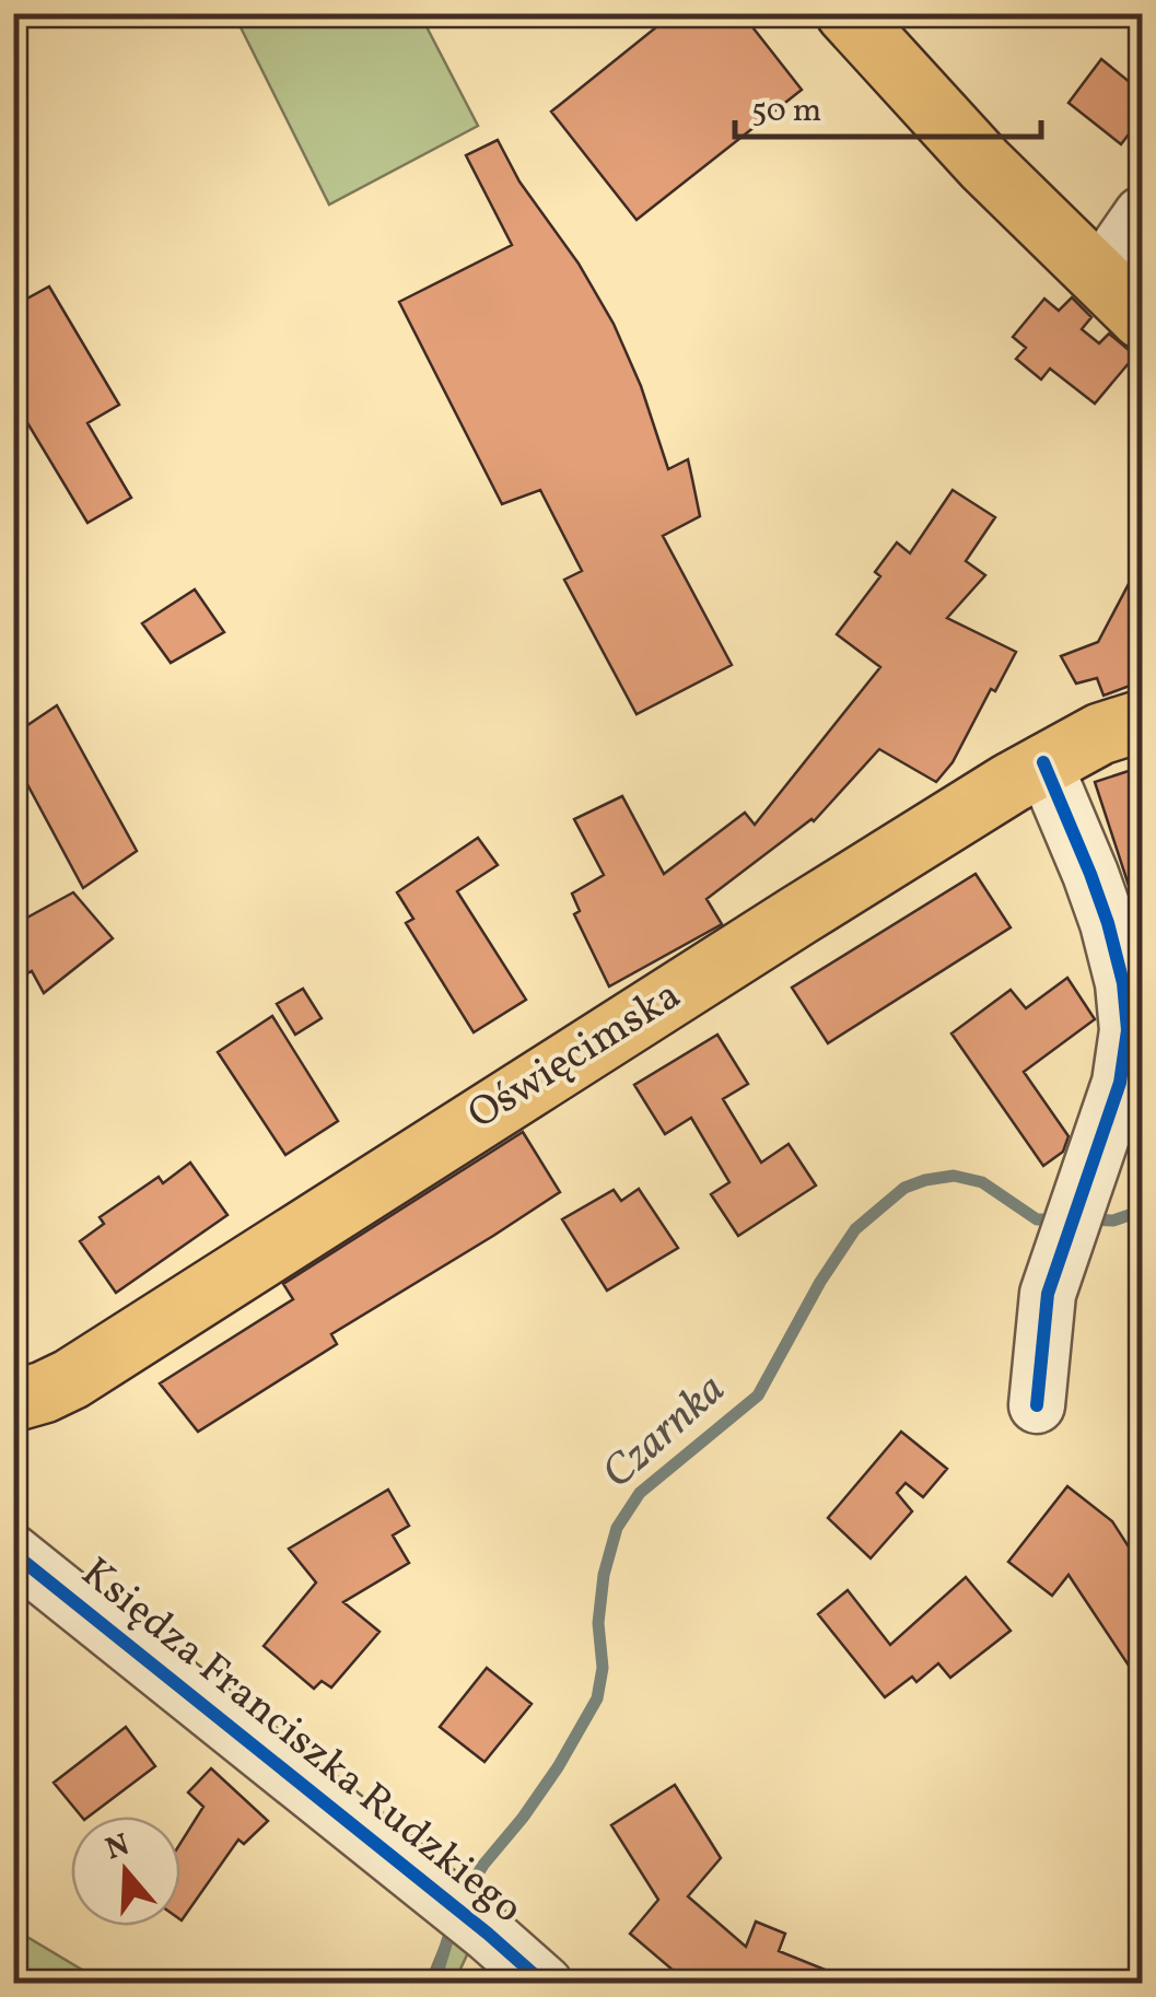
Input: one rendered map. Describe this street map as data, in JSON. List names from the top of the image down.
{
  "streets": {
    "main road": ["Oświęcimska"],
    "street": ["Księdza Franciszka Rudzkiego"]
  },
  "water": ["Czarnka"],
  "scale_bar": "50 m",
  "north": "top"
}
